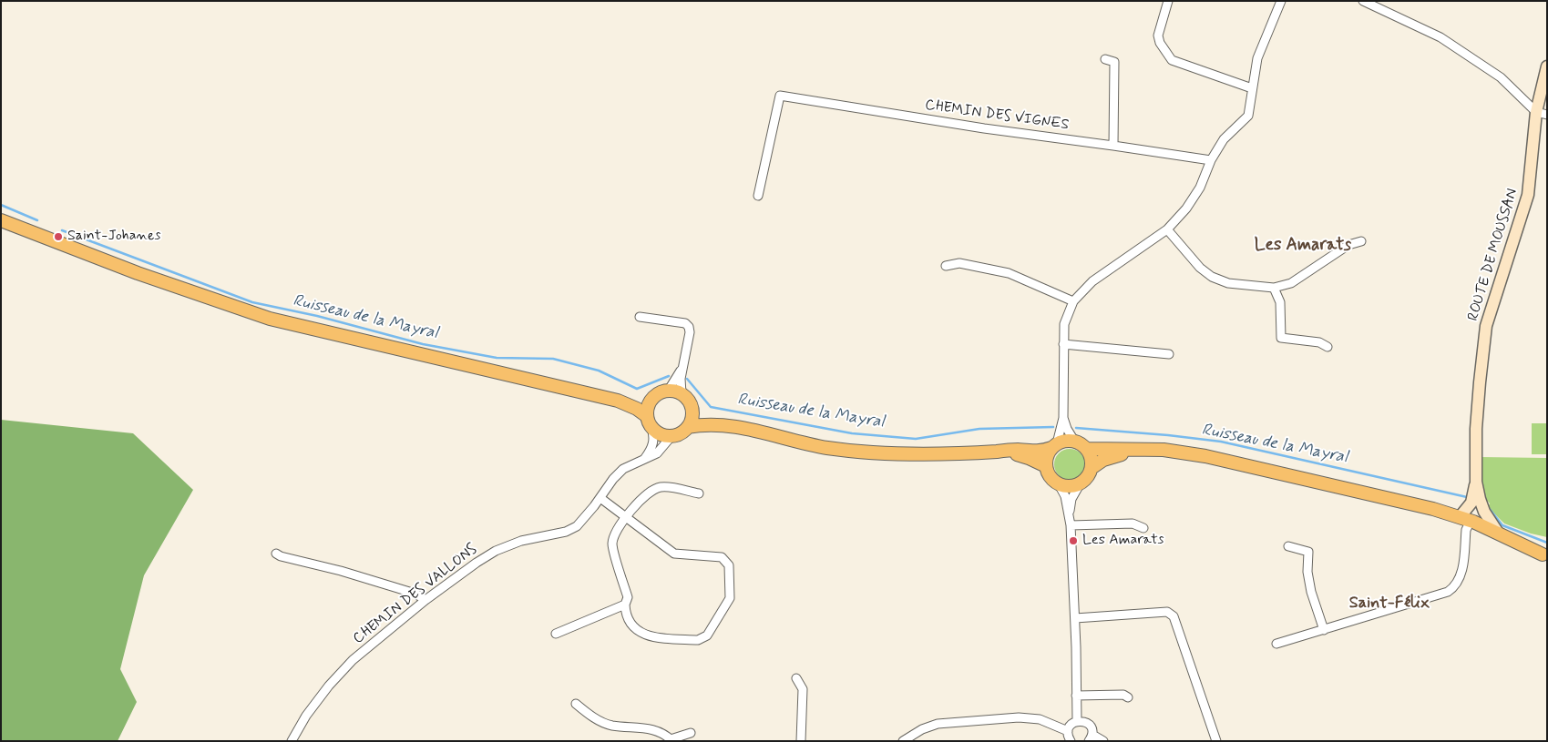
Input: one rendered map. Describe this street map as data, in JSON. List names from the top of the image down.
{
  "streets": {
    "street": ["CHEMIN DES VIGNES", "ROUTE DE MOUSSAN", "CHEMIN DES VALLONS"]
  },
  "districts": ["Les Amarats", "Saint-Félix"],
  "water": ["Ruisseau de la Mayral"],
  "places": ["Saint-Johanes", "Les Amarats"]
}
